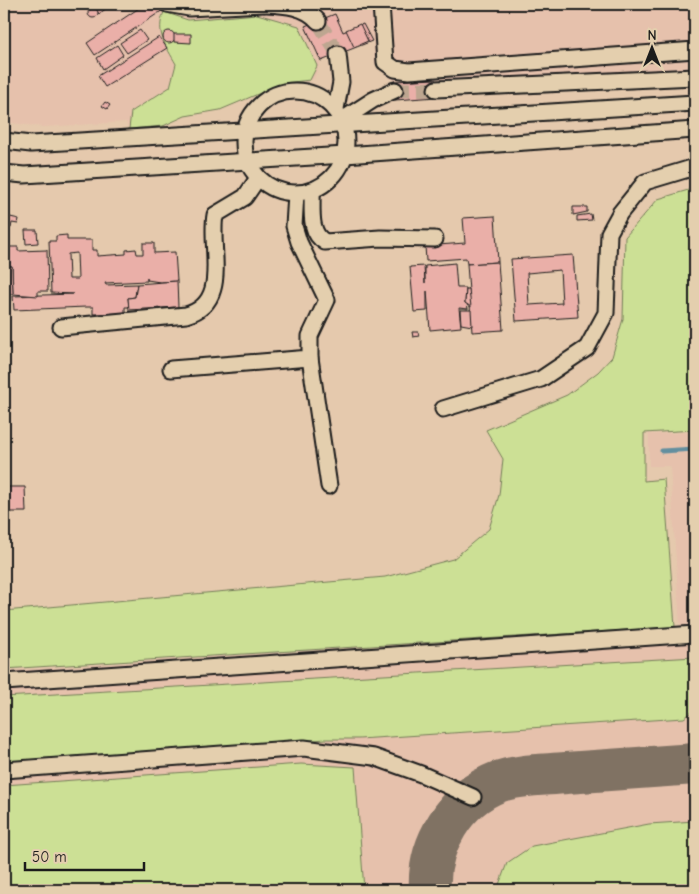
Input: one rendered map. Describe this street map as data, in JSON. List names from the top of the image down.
{
  "scale_bar": "50 m",
  "north": "top"
}
